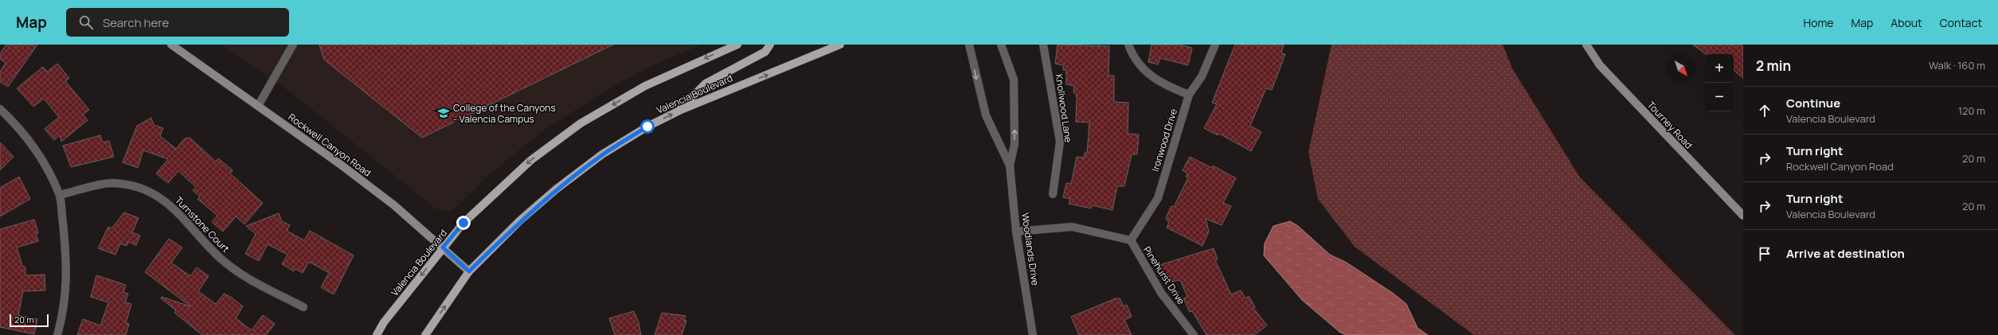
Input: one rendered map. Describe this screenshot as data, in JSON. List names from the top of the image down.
{
  "streets": {
    "main road": ["Valencia Boulevard"],
    "street": [
      "Knollwood Lane",
      "Tourney Road",
      "Ironwood Drive",
      "Rockwell Canyon Road",
      "Turnstone Court",
      "Woodlands Drive",
      "Pinehurst Drive"
    ]
  },
  "crossings": [
    ["Valencia Boulevard", "Rockwell Canyon Road"],
    ["Ironwood Drive", "Pinehurst Drive"]
  ],
  "places": {
    "school or university": ["College of the Canyons - Valencia Campus"]
  },
  "scale_bar": "20 m",
  "north": "bottom right",
  "page": {
    "header": "Map",
    "search": "Search here",
    "nav": [
      "Home",
      "Map",
      "About",
      "Contact"
    ],
    "heading": ["2 min", "Walk · 160 m"],
    "map_buttons": ["+", "−"],
    "list": [
      ["Continue", "Valencia Boulevard", "120 m"],
      ["Turn right", "Rockwell Canyon Road", "20 m"],
      ["Turn right", "Valencia Boulevard", "20 m"],
      "Arrive at destination"
    ],
    "scale": "20 m"
  }
}
